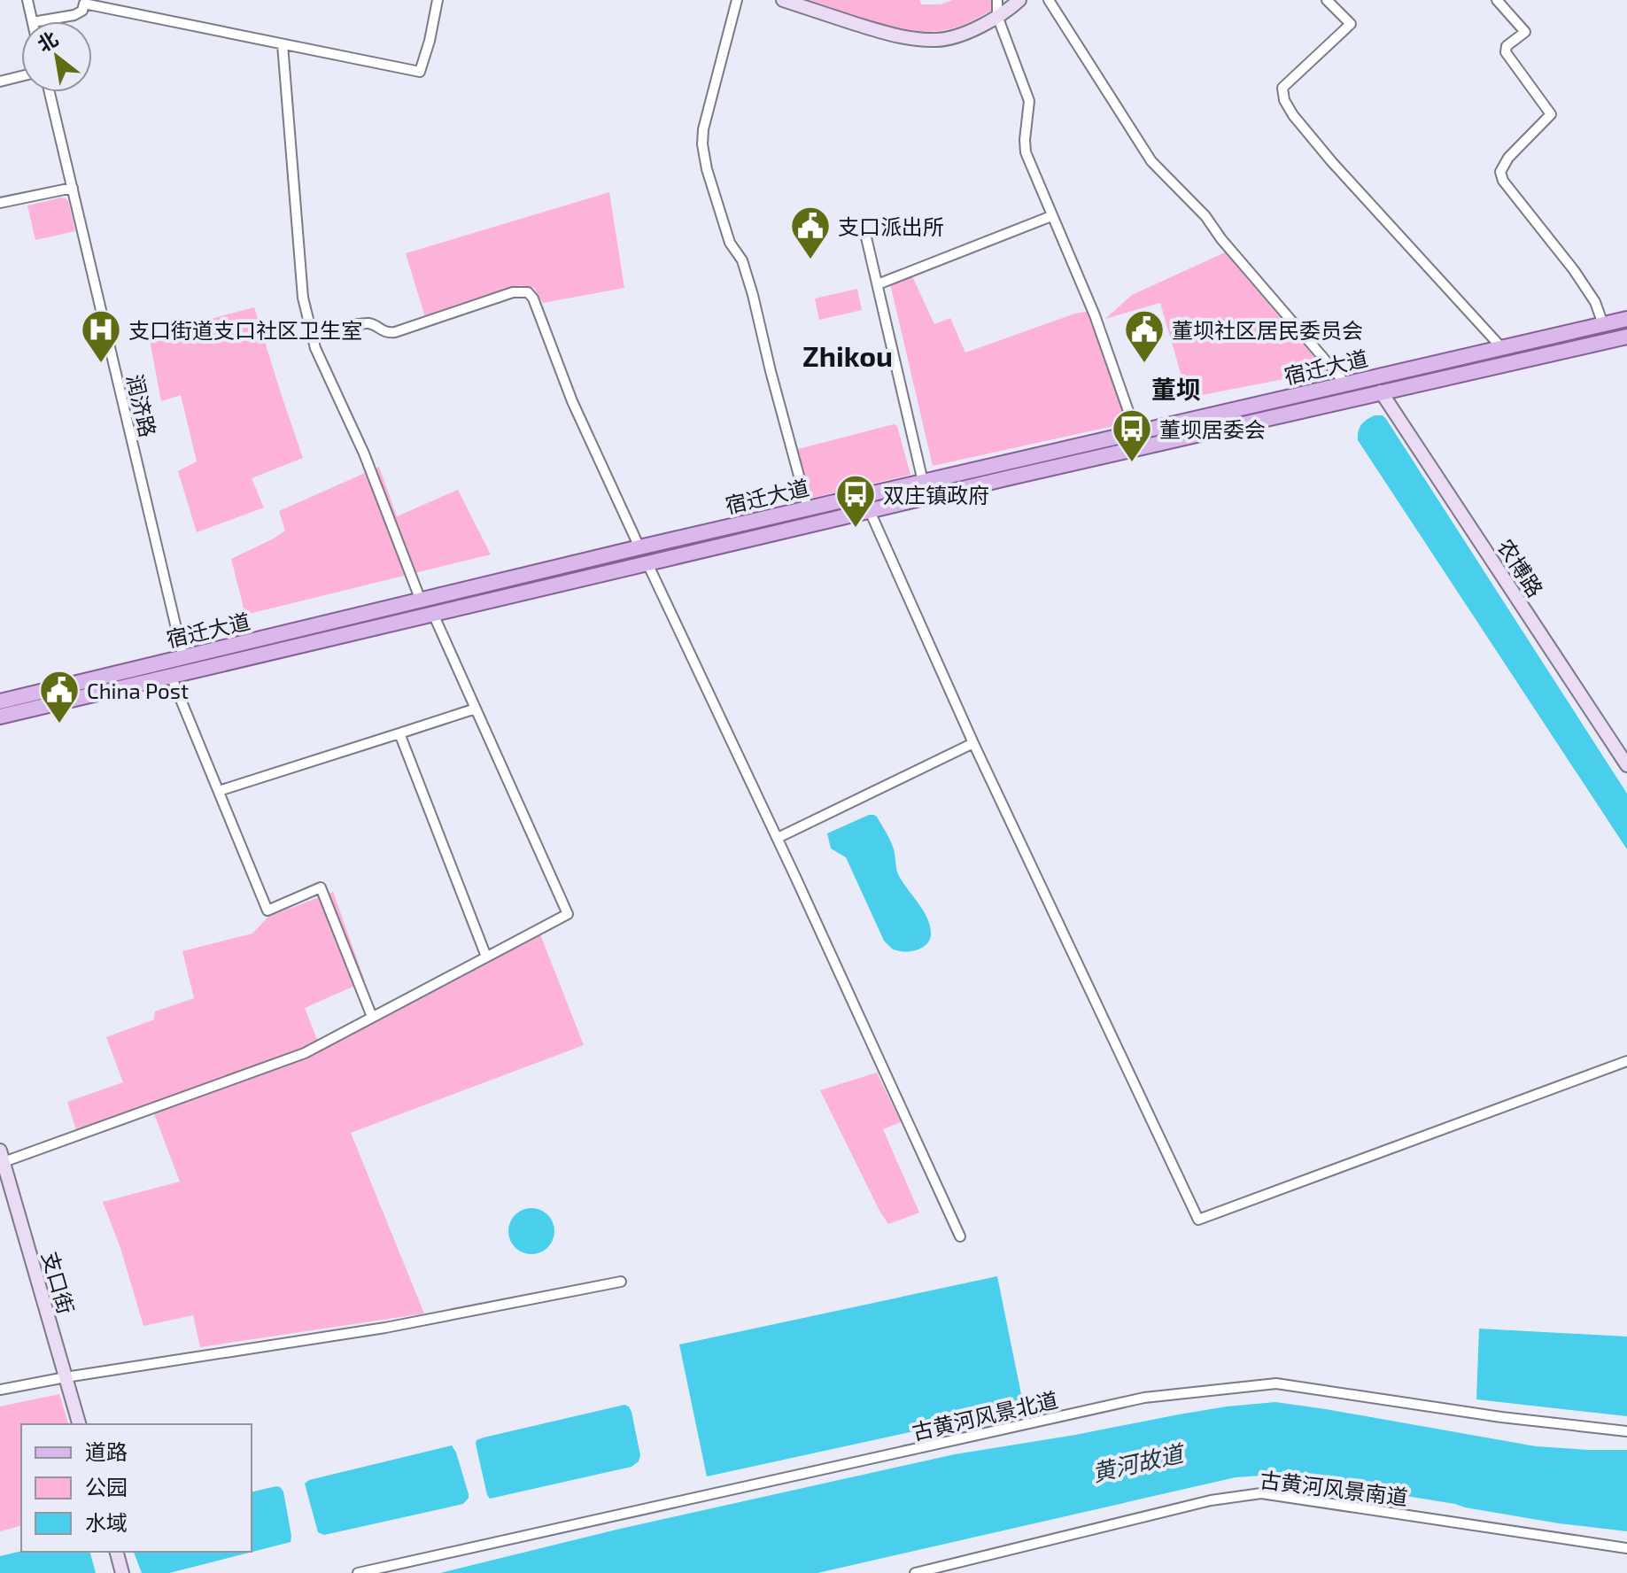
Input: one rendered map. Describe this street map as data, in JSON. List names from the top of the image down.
{
  "streets": {
    "main road": ["宿迁大道"],
    "street": [
      "润济路",
      "农博路",
      "支口街",
      "古黄河风景北道",
      "古黄河风景南道"
    ]
  },
  "crossings": [
    ["宿迁大道", "润济路"],
    ["宿迁大道", "农博路"]
  ],
  "districts": ["Zhikou", "董坝"],
  "water": ["黄河故道"],
  "places": {
    "public building": ["支口派出所", "董坝社区居民委员会", "China Post"],
    "hospital": ["支口街道支口社区卫生室"],
    "bus stop": ["董坝居委会", "双庄镇政府"]
  },
  "legend": ["道路", "公园", "水域"],
  "north": "top left"
}
